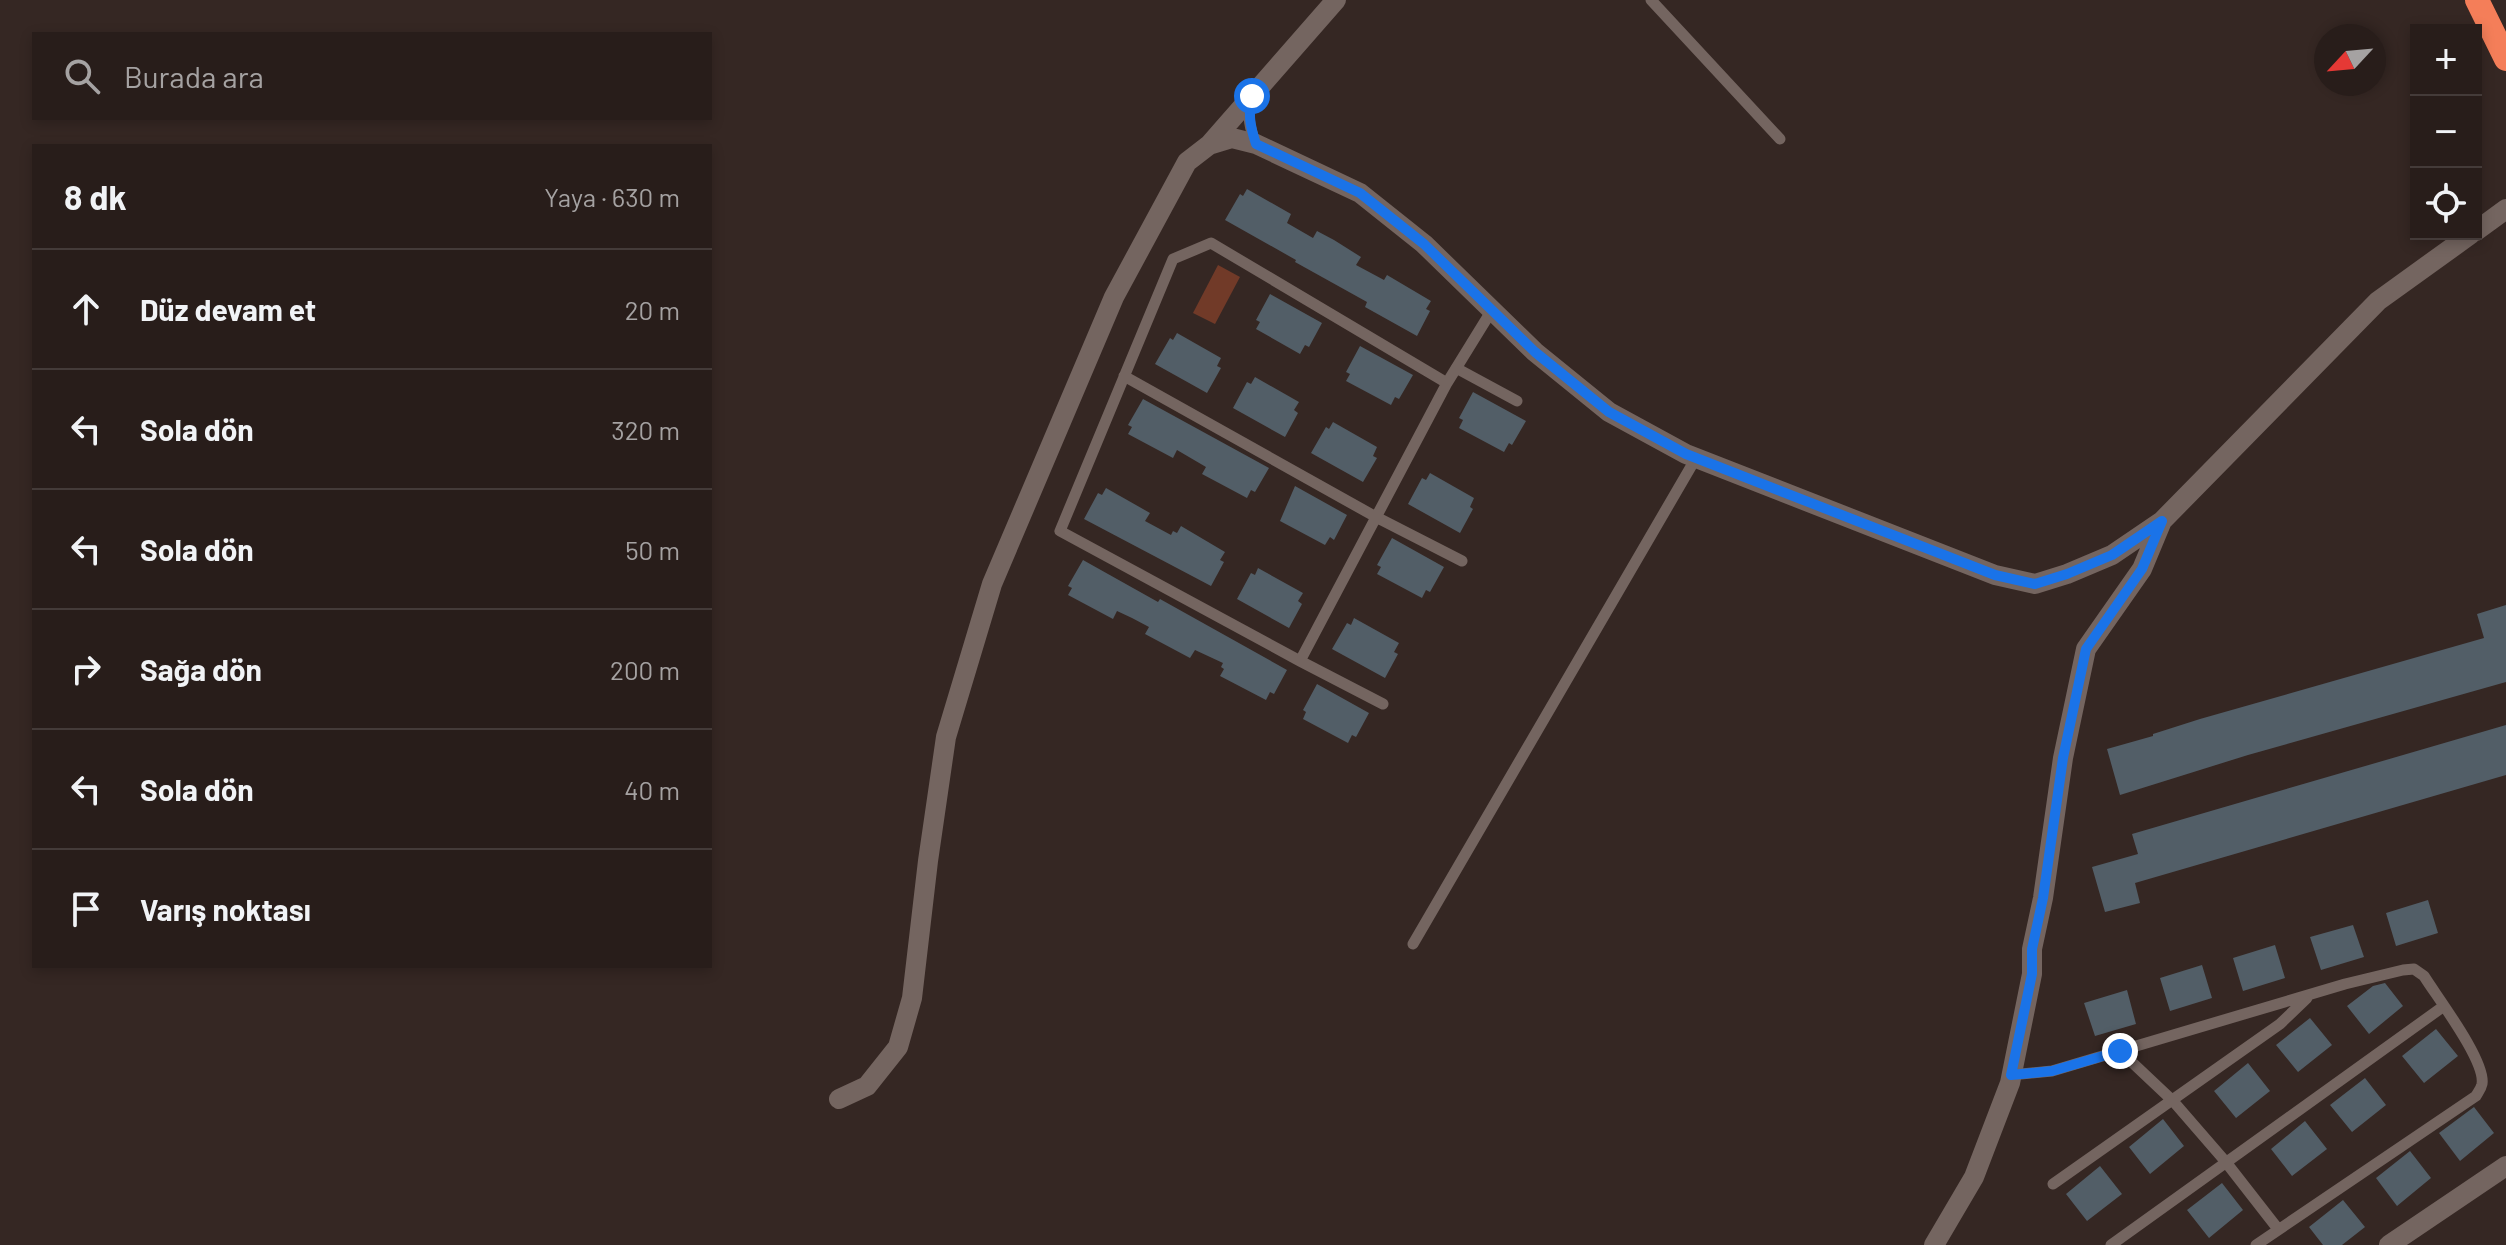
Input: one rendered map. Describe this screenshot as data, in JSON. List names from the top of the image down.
{
  "north": "bottom left",
  "page": {
    "map_buttons": ["+", "−"],
    "search": "Burada ara",
    "heading": ["8 dk", "Yaya · 630 m"],
    "list": [
      ["Düz devam et", "20 m"],
      ["Sola dön", "320 m"],
      ["Sola dön", "50 m"],
      ["Sağa dön", "200 m"],
      ["Sola dön", "40 m"],
      "Varış noktası"
    ]
  }
}
